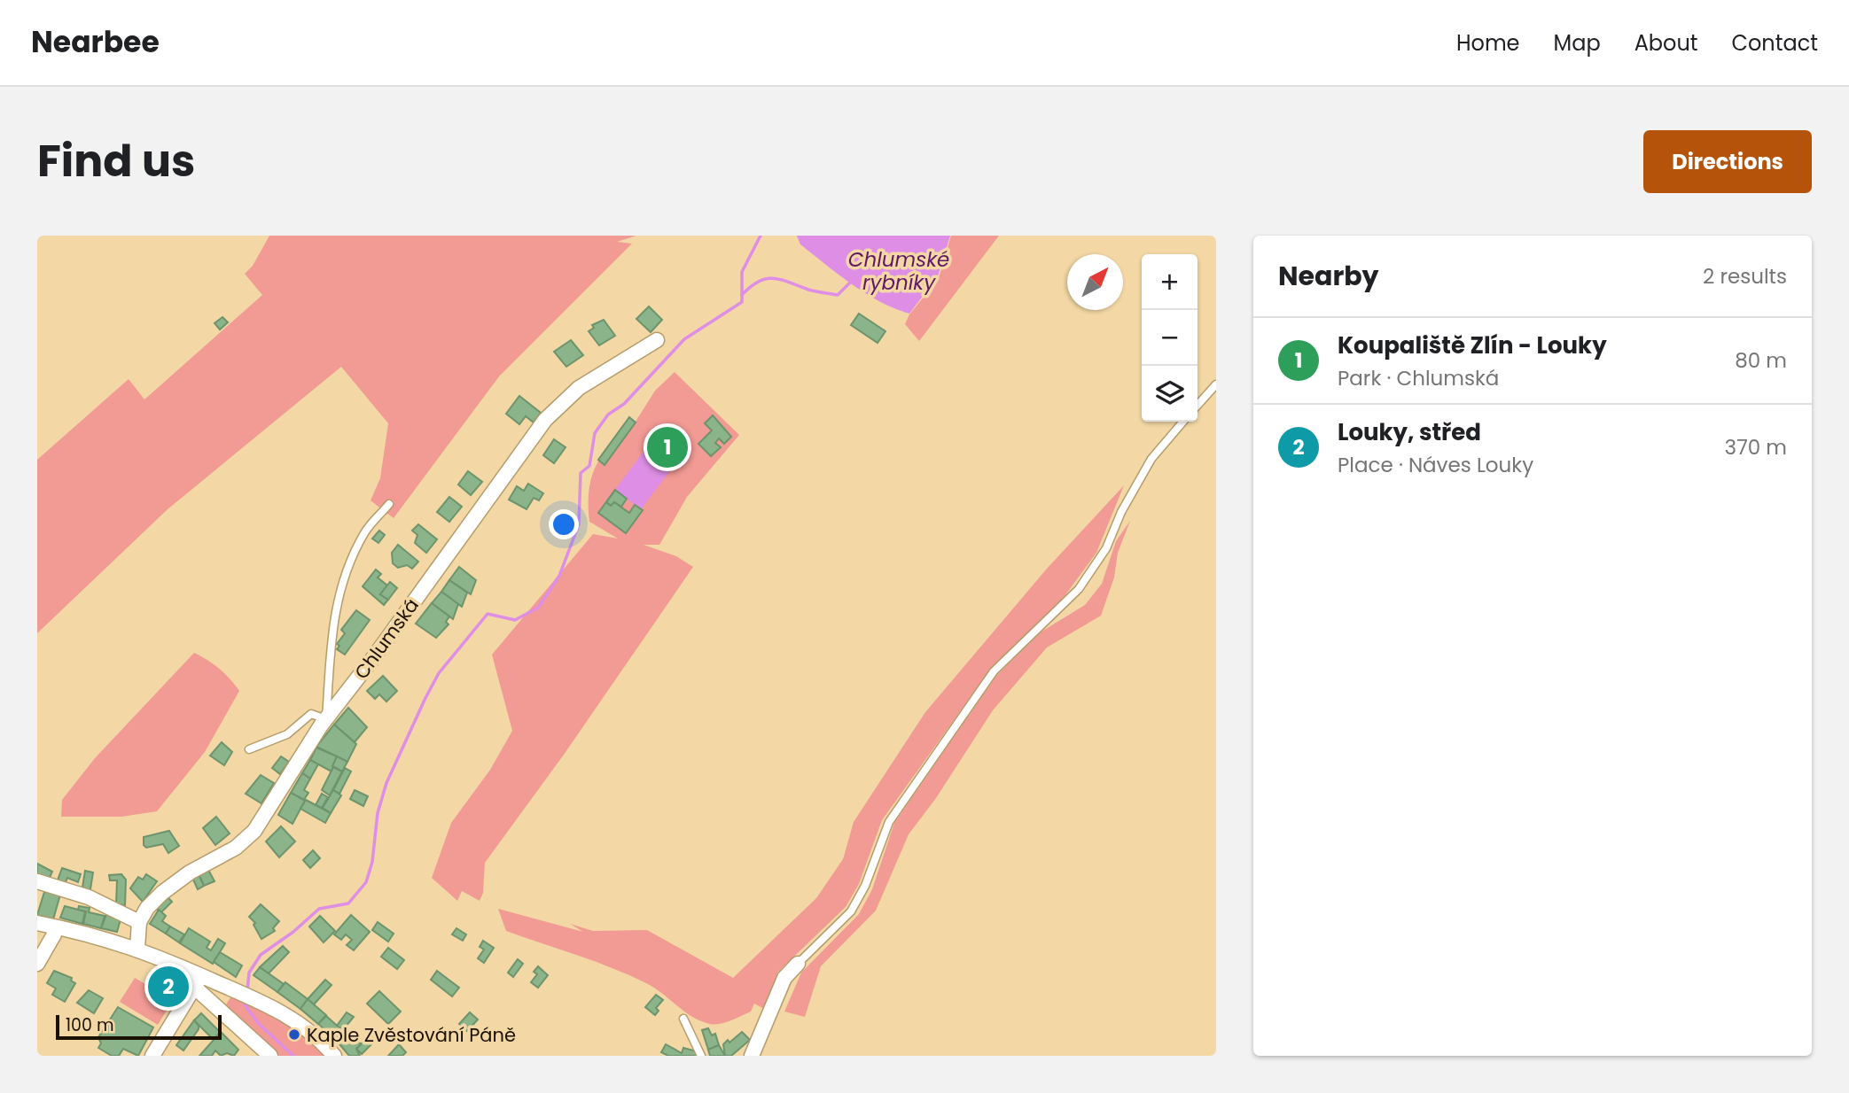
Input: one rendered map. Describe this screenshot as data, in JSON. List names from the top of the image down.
{
  "streets": {
    "street": ["Chlumská"]
  },
  "water": ["Chlumské rybníky"],
  "places": ["Kaple Zvěstování Páně"],
  "scale_bar": "100 m",
  "north": "top right",
  "page": {
    "header": "Nearbee",
    "nav": [
      "Home",
      "Map",
      "About",
      "Contact"
    ],
    "title": "Find us",
    "buttons": "Directions",
    "heading": ["Nearby", "2 results"],
    "map_buttons": ["+", "−"],
    "list": [
      {
        "mark": "1",
        "name": "Koupaliště Zlín - Louky",
        "note": "Park · Chlumská",
        "value": "80 m"
      },
      {
        "mark": "2",
        "name": "Louky, střed",
        "note": "Place · Náves Louky",
        "value": "370 m"
      }
    ],
    "pins": ["1", "2"],
    "scale": "100 m"
  }
}
